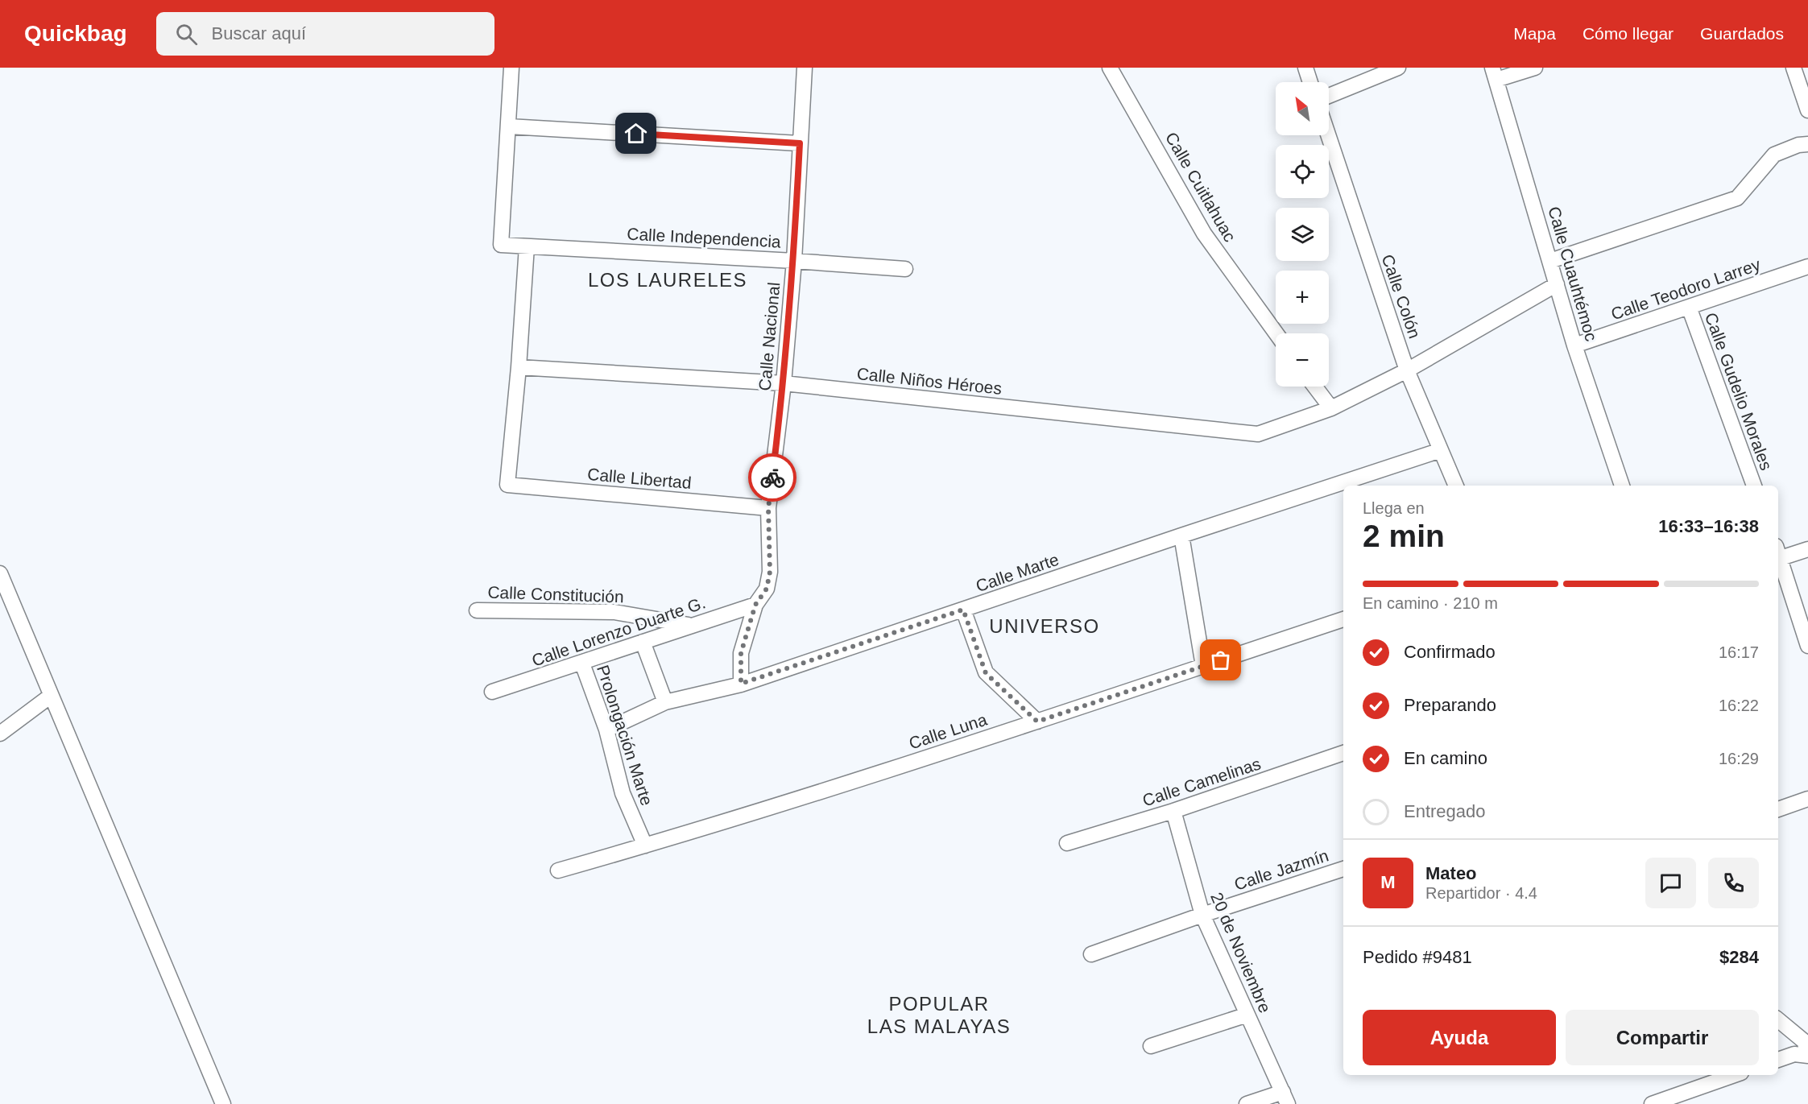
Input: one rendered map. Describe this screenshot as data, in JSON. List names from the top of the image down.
{
  "streets": {
    "street": [
      "Calle Cuitlahuac",
      "Calle Independencia",
      "Calle Cuauhtémoc",
      "Calle Teodoro Larrey",
      "Calle Colón",
      "Calle Nacional",
      "Calle Niños Héroes",
      "Calle Gudelio Morales",
      "Calle Libertad",
      "Calle Marte",
      "Calle Constitución",
      "Calle Lorenzo Duarte G.",
      "Calle Luna",
      "Prolongación Marte",
      "Calle Camelinas",
      "Calle Jazmín",
      "20 de Noviembre"
    ]
  },
  "crossings": [
    ["Calle Independencia", "Calle Nacional"],
    ["Calle Cuauhtémoc", "Calle Teodoro Larrey"],
    ["Calle Teodoro Larrey", "Calle Gudelio Morales"],
    ["Calle Colón", "Calle Marte"],
    ["Calle Nacional", "Calle Niños Héroes"],
    ["Calle Nacional", "Calle Libertad"],
    ["Calle Nacional", "Calle Marte"],
    ["Calle Nacional", "Calle Lorenzo Duarte G."],
    ["Calle Niños Héroes", "Calle Libertad"],
    ["Calle Marte", "Prolongación Marte"],
    ["Calle Constitución", "Calle Lorenzo Duarte G."],
    ["Calle Lorenzo Duarte G.", "Prolongación Marte"],
    ["Calle Luna", "Prolongación Marte"],
    ["Calle Camelinas", "20 de Noviembre"],
    ["Calle Jazmín", "20 de Noviembre"]
  ],
  "districts": ["LOS LAURELES", "UNIVERSO", "POPULAR LAS MALAYAS"],
  "north": "top left",
  "page": {
    "header": "Quickbag",
    "search": "Buscar aquí",
    "nav": ["Mapa", "Cómo llegar", "Guardados"],
    "map_buttons": ["+", "−"],
    "heading": ["2 min", "Llega en", "16:33–16:38"],
    "panel": [
      "Mateo",
      "Repartidor · 4.4",
      "Pedido #9481",
      "$284"
    ],
    "bar": "En camino · 210 m",
    "list": [
      ["Confirmado", "16:17"],
      ["Preparando", "16:22"],
      ["En camino", "16:29"],
      "Entregado"
    ],
    "round": "M",
    "buttons": ["Ayuda", "Compartir"]
  }
}
